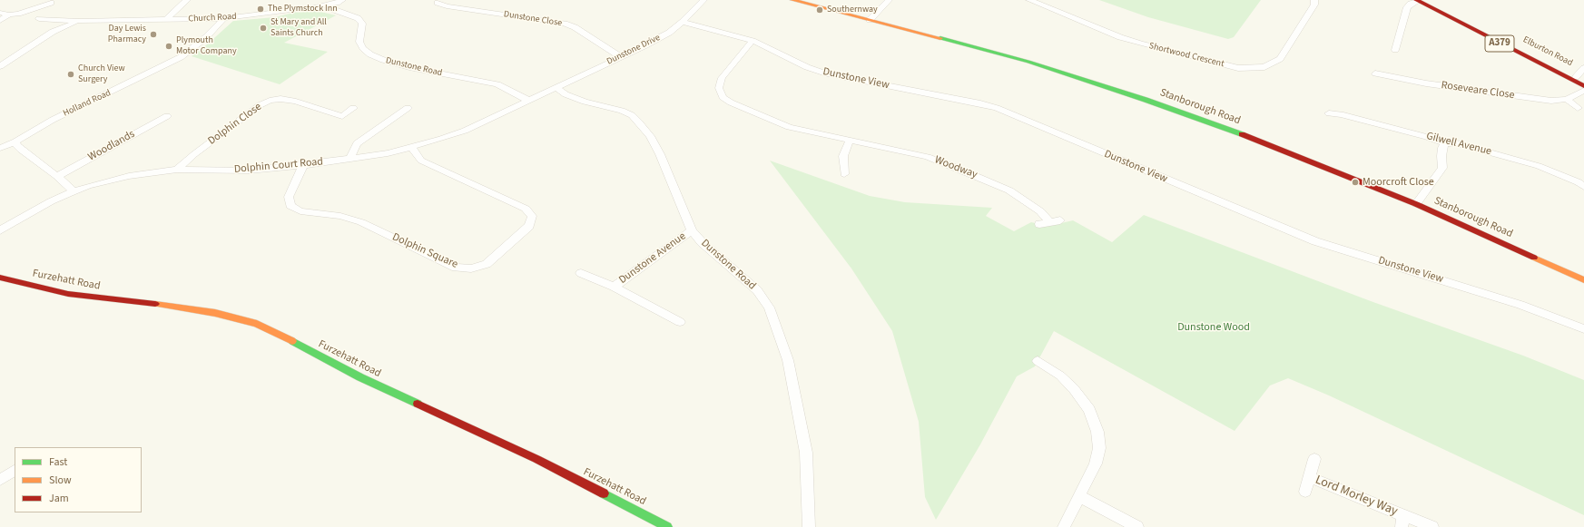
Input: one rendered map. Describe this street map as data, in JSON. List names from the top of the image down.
{
  "streets": {
    "street": [
      "Church Road",
      "Dunstone Close",
      "A379",
      "Dunstone Drive",
      "Elburton Road",
      "Shortwood Crescent",
      "Dunstone Road",
      "Dunstone View",
      "Roseveare Close",
      "Holland Road",
      "Stanborough Road",
      "Dolphin Close",
      "Gilwell Avenue",
      "Woodlands",
      "Dolphin Court Road",
      "Woodway",
      "Dolphin Square",
      "Dunstone Avenue",
      "Furzehatt Road",
      "Lord Morley Way"
    ]
  },
  "crossings": [
    ["Church Road", "Dunstone Road"],
    ["Church Road", "Holland Road"],
    ["Dunstone Close", "Dunstone Drive"],
    ["Dunstone Drive", "Dunstone Road"],
    ["Dunstone Drive", "Dunstone View"],
    ["Dunstone Drive", "Dolphin Court Road"],
    ["Dunstone Road", "Dolphin Court Road"],
    ["Dunstone Road", "Dunstone Avenue"],
    ["Dunstone View", "Woodway"],
    ["Dolphin Close", "Dolphin Court Road"],
    ["Dolphin Court Road", "Dolphin Square"]
  ],
  "parks": ["Dunstone Wood"],
  "places": [
    "The Plymstock Inn",
    "Southernway",
    "St Mary and All Saints Church",
    "Day Lewis Pharmacy",
    "Plymouth Motor Company",
    "Church View Surgery",
    "Moorcroft Close"
  ],
  "legend": ["Fast", "Slow", "Jam"]
}
